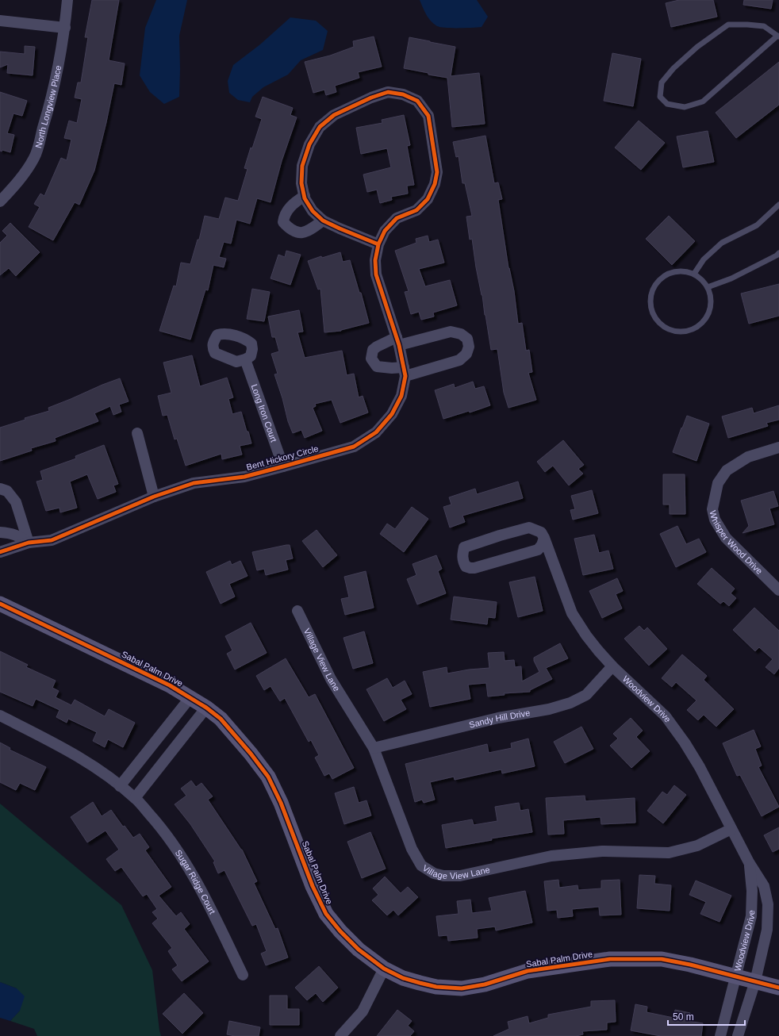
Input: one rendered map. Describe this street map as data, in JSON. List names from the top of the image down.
{
  "streets": {
    "street": [
      "North Longview Place",
      "Long Iron Court",
      "Bent Hickory Circle",
      "Whisper Wood Drive",
      "Village View Lane",
      "Sabal Palm Drive",
      "Woodview Drive",
      "Sandy Hill Drive",
      "Sugar Ridge Court"
    ]
  },
  "crossings": [
    ["Long Iron Court", "Bent Hickory Circle"],
    ["Village View Lane", "Woodview Drive"],
    ["Village View Lane", "Sandy Hill Drive"],
    ["Sabal Palm Drive", "Woodview Drive"],
    ["Woodview Drive", "Sandy Hill Drive"]
  ],
  "scale_bar": "50 m"
}
